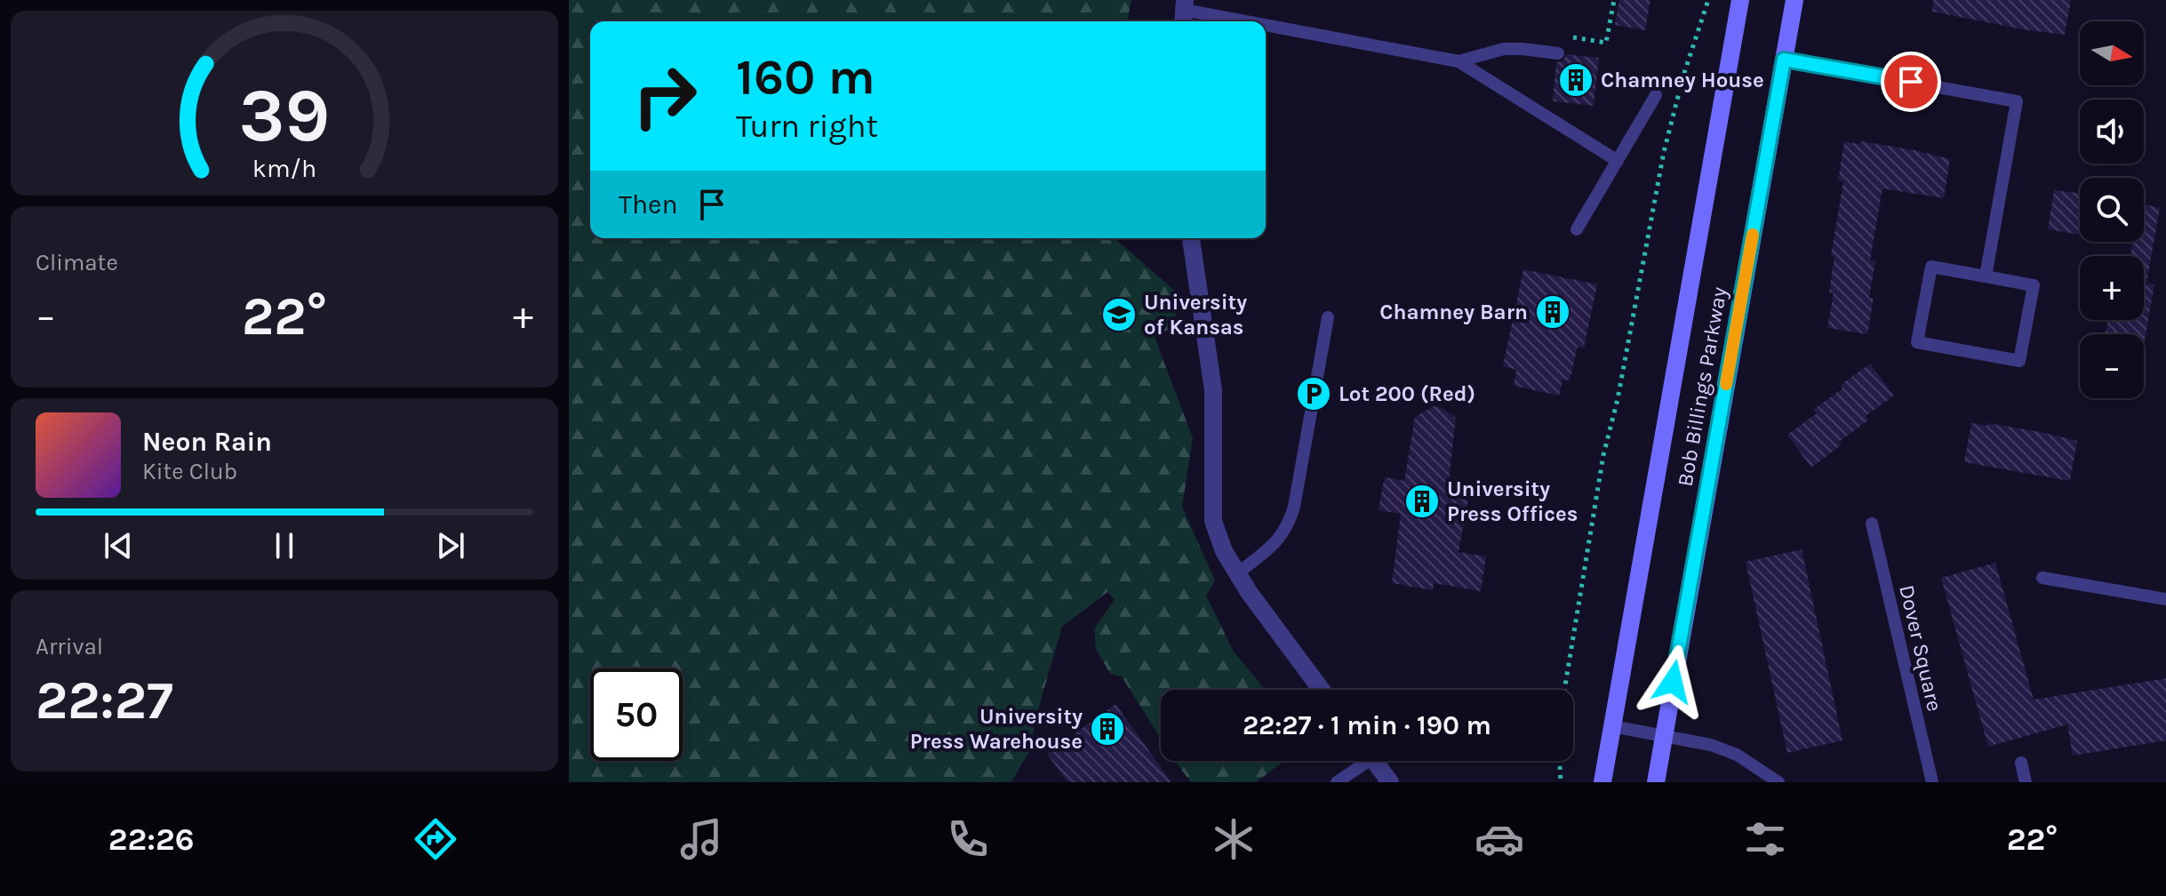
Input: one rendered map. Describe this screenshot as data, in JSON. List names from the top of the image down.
{
  "streets": {
    "main road": ["Bob Billings Parkway"],
    "lane": ["Dover Square"]
  },
  "places": {
    "building": [
      "Chamney House",
      "Chamney Barn",
      "University Press Offices",
      "University Press Warehouse"
    ],
    "school or university": ["University of Kansas"],
    "parking": ["Lot 200 (Red)"]
  },
  "north": "right",
  "page": {
    "map_buttons": ["+", "−"],
    "turn": ["160 m", "Turn right"],
    "then": "Then",
    "tile": [
      "Climate",
      ["Arrival", "22:27"]
    ],
    "heat": ["−", "22°", "+"],
    "song": ["Neon Rain", "Kite Club"],
    "limit": "50",
    "trip": "22:27 · 1 min · 190 m",
    "tabs": ["22:26", "22°"],
    "gauge": ["39", "km/h"]
  }
}
